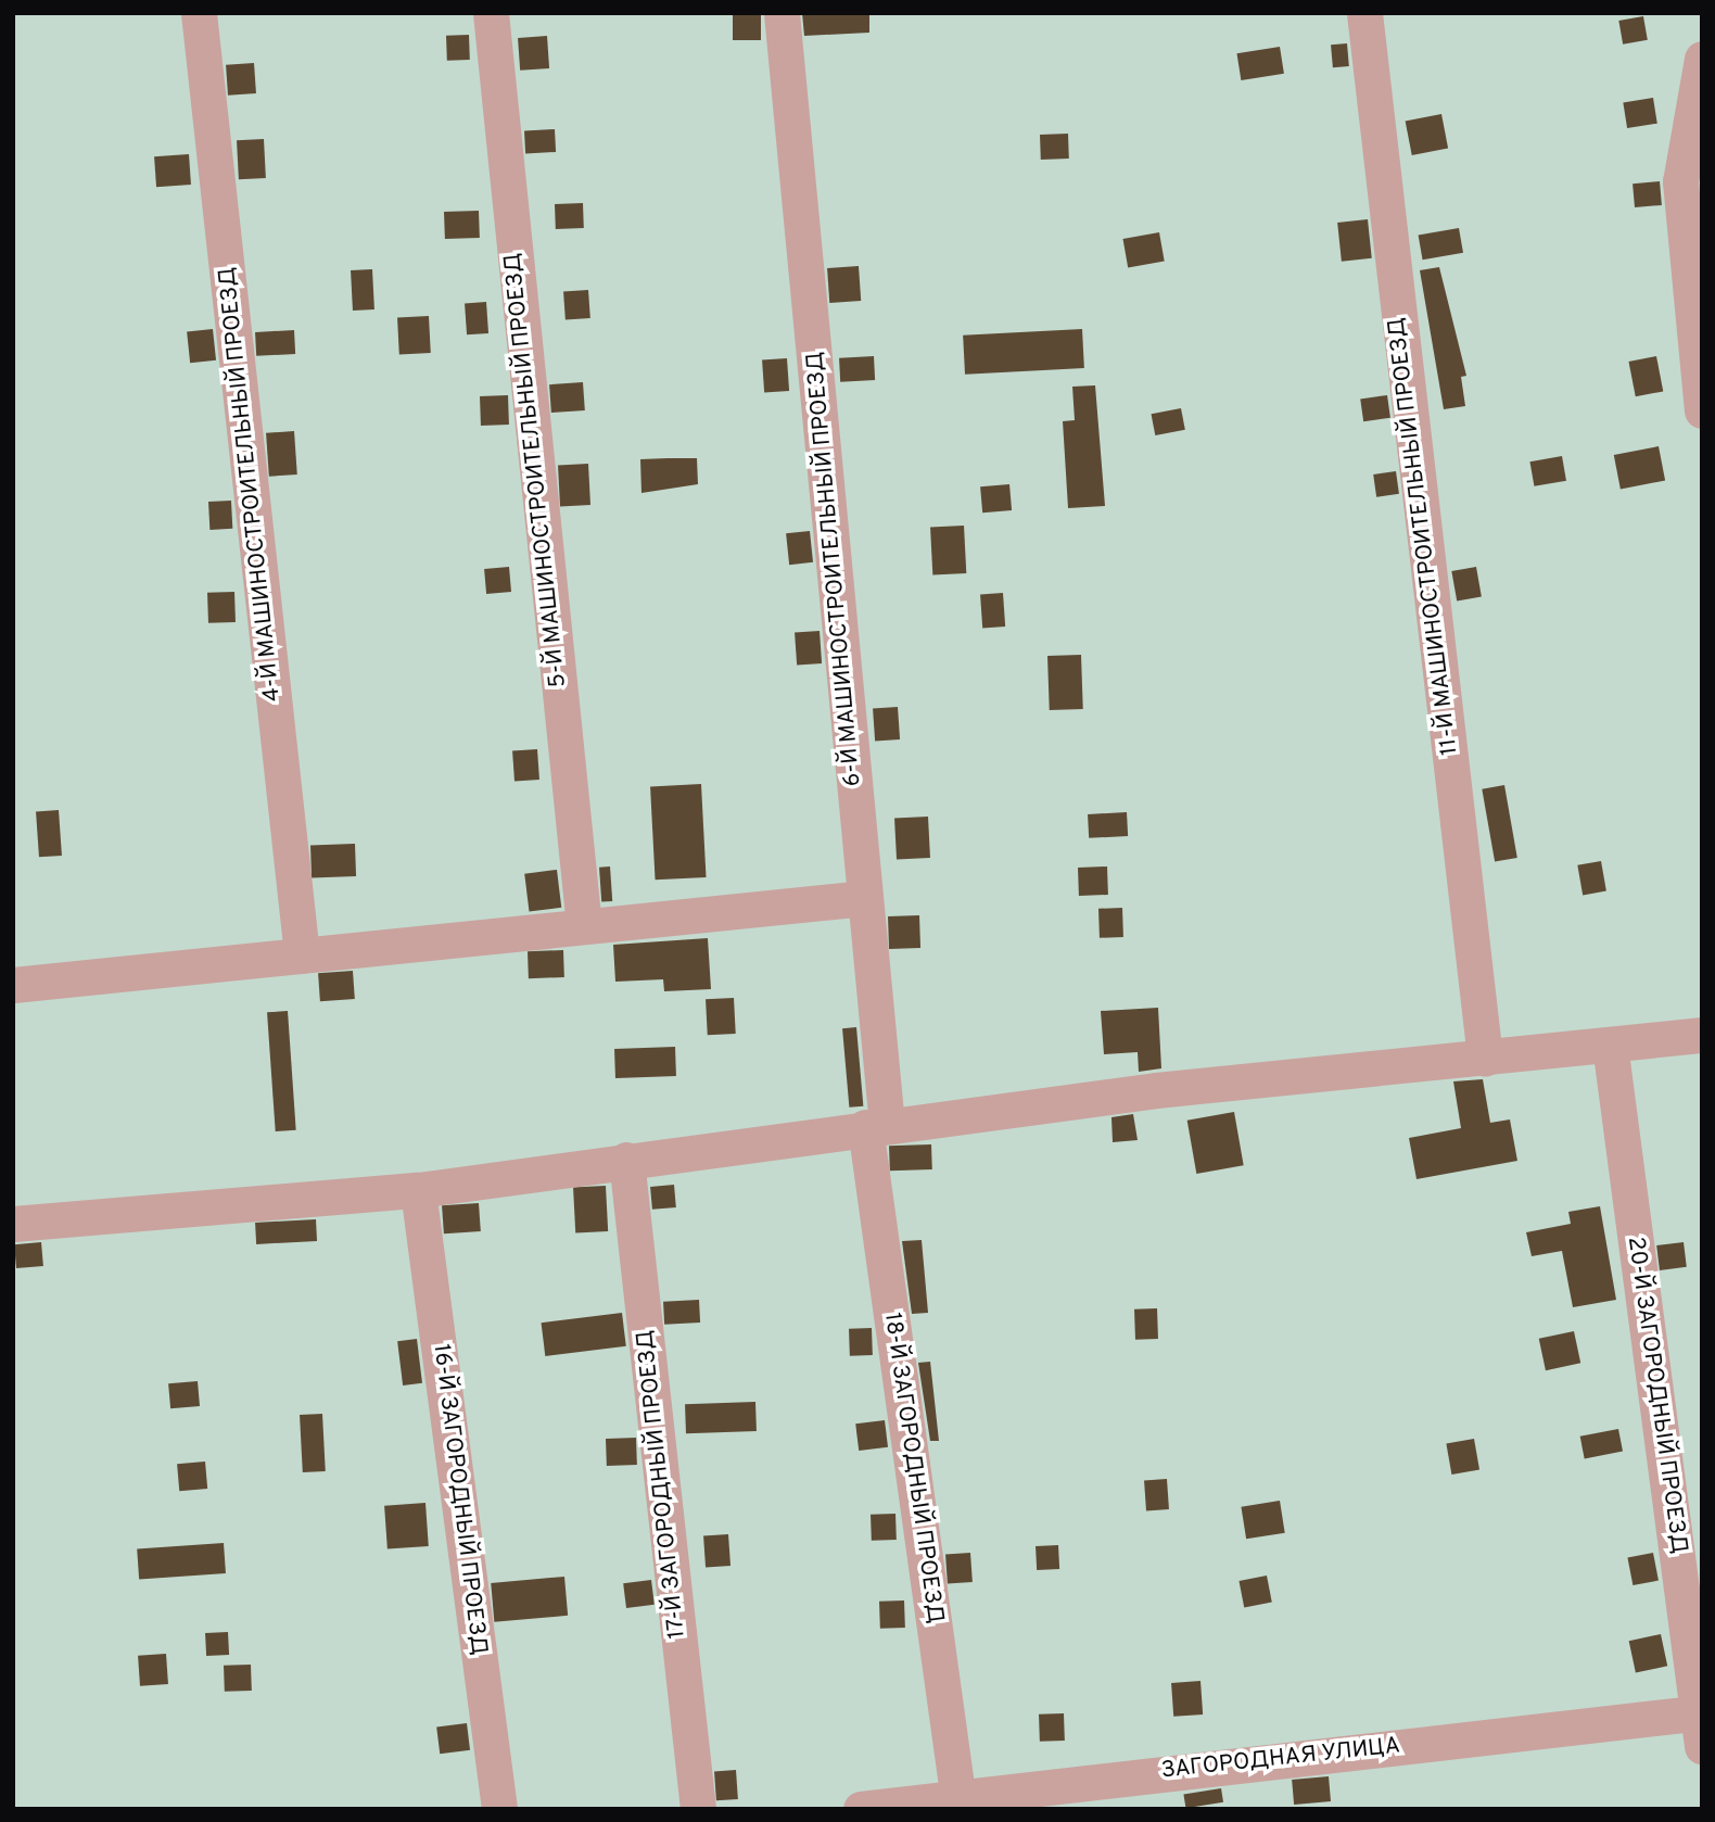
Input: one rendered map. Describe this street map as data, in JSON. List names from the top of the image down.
{
  "streets": {
    "street": [
      "5-Й МАШИНОСТРОИТЕЛЬНЫЙ ПРОЕЗД",
      "4-Й МАШИНОСТРОИТЕЛЬНЫЙ ПРОЕЗД",
      "11-Й МАШИНОСТРОИТЕЛЬНЫЙ ПРОЕЗД",
      "6-Й МАШИНОСТРОИТЕЛЬНЫЙ ПРОЕЗД",
      "20-Й ЗАГОРОДНЫЙ ПРОЕЗД",
      "18-Й ЗАГОРОДНЫЙ ПРОЕЗД",
      "17-Й ЗАГОРОДНЫЙ ПРОЕЗД",
      "16-Й ЗАГОРОДНЫЙ ПРОЕЗД",
      "ЗАГОРОДНАЯ УЛИЦА"
    ]
  },
  "crossings": [
    ["6-Й МАШИНОСТРОИТЕЛЬНЫЙ ПРОЕЗД", "18-Й ЗАГОРОДНЫЙ ПРОЕЗД"],
    ["20-Й ЗАГОРОДНЫЙ ПРОЕЗД", "ЗАГОРОДНАЯ УЛИЦА"],
    ["18-Й ЗАГОРОДНЫЙ ПРОЕЗД", "ЗАГОРОДНАЯ УЛИЦА"]
  ]
}
